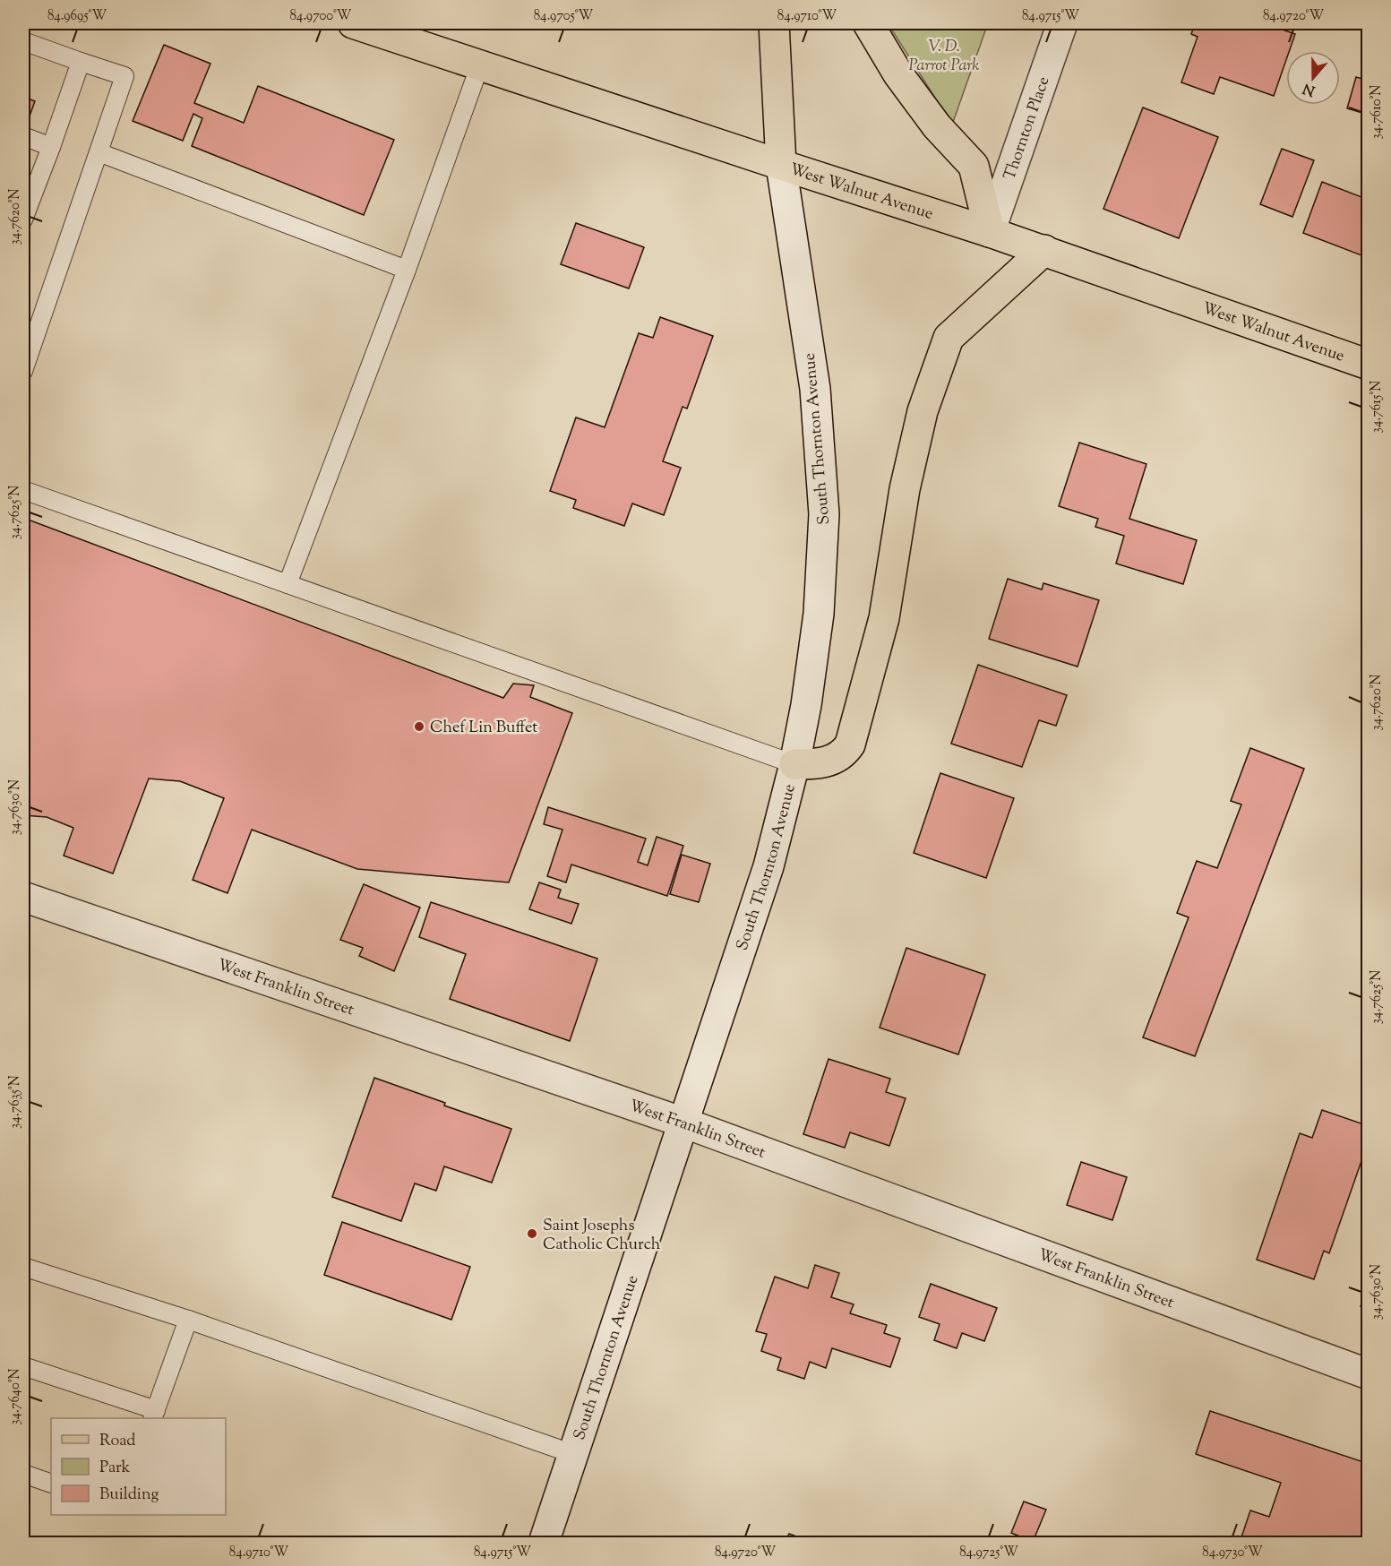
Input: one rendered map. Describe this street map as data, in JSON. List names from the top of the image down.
{
  "streets": {
    "main road": ["West Walnut Avenue"],
    "street": ["Thornton Place", "South Thornton Avenue", "West Franklin Street"]
  },
  "crossings": [
    ["Thornton Place", "West Walnut Avenue"],
    ["West Walnut Avenue", "South Thornton Avenue"],
    ["South Thornton Avenue", "West Franklin Street"]
  ],
  "parks": ["V. D. Parrot Park"],
  "places": ["Chef Lin Buffet", "Saint Josephs Catholic Church"],
  "legend": ["Road", "Park", "Building"],
  "north": "bottom",
  "coordinates": [
    "84.9695°W",
    "84.9700°W",
    "84.9705°W",
    "84.9710°W",
    "84.9715°W",
    "84.9720°W",
    "34.7610°N",
    "34.7620°N",
    "34.7615°N",
    "34.7625°N",
    "34.7630°N",
    "34.7635°N",
    "34.7640°N",
    "84.9725°W",
    "84.9730°W"
  ]
}
